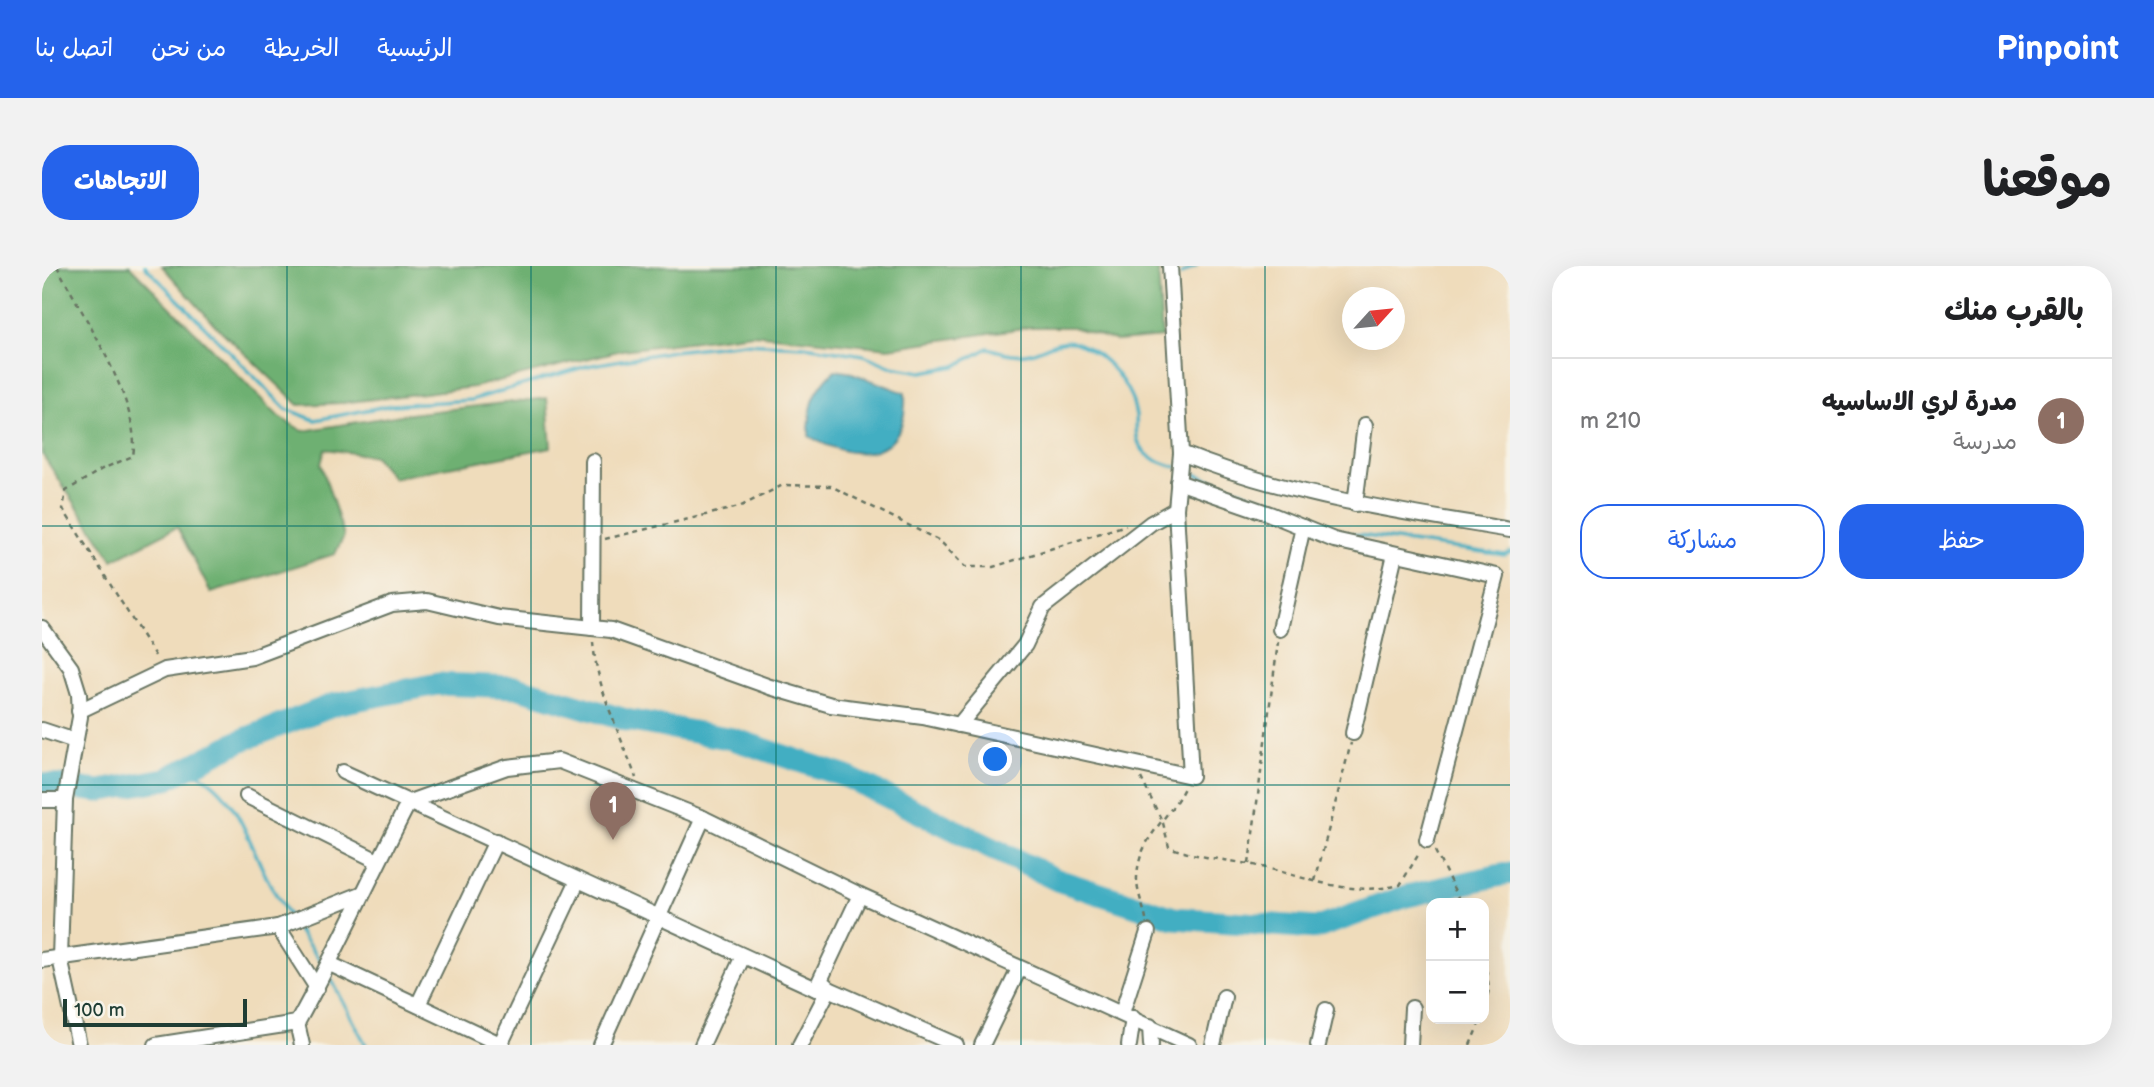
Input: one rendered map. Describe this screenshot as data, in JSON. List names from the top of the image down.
{
  "scale_bar": "100 m",
  "north": "top right",
  "page": {
    "header": "Pinpoint",
    "nav": [
      "الرئيسية",
      "الخريطة",
      "من نحن",
      "اتصل بنا"
    ],
    "title": "موقعنا",
    "buttons": [
      "الاتجاهات",
      ["حفظ", "مشاركة"]
    ],
    "heading": "بالقرب منك",
    "list": [
      {
        "mark": "1",
        "name": "مدرة لري الاساسیه",
        "note": "مدرسة",
        "value": "210 m"
      }
    ],
    "pins": "1",
    "map_buttons": ["+", "−"],
    "scale": "100 m"
  }
}
